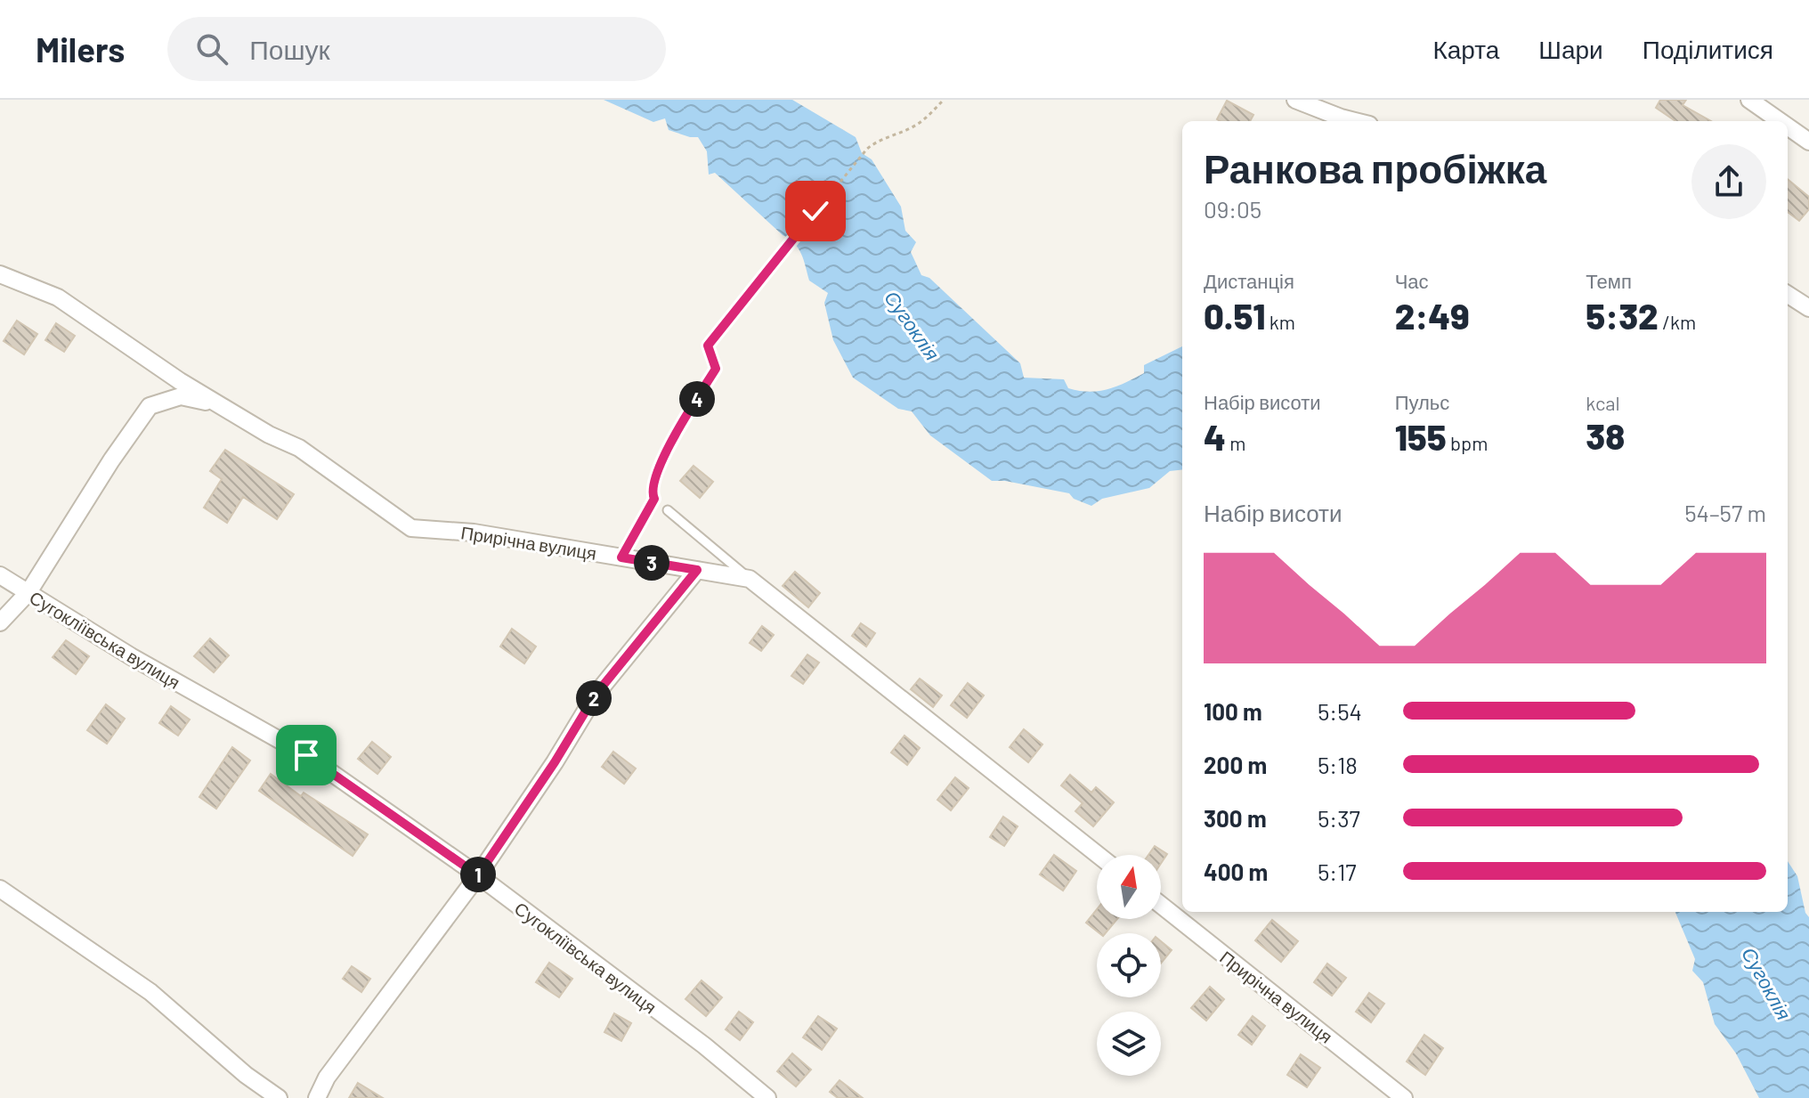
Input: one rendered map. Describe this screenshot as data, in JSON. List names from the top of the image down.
{
  "streets": {
    "street": ["Прирічна вулиця", "Сугокліївська вулиця"]
  },
  "water": ["Сугоклія"],
  "north": "top",
  "page": {
    "header": "Milers",
    "search": "Пошук",
    "nav": ["Карта", "Шари", "Поділитися"],
    "heading": ["Ранкова пробіжка", "09:05"],
    "stats": [
      ["Дистанція", "0.51 km"],
      ["Час", "2:49"],
      ["Темп", "5:32 /km"],
      ["Набір висоти", "4 m"],
      ["Пульс", "155 bpm"],
      ["kcal", "38"]
    ],
    "pins": [
      "4",
      "3",
      "2",
      "1"
    ],
    "chart": ["Набір висоти", "54–57 m"],
    "list": [
      {
        "name": "100 m",
        "note": "5:54"
      },
      {
        "name": "200 m",
        "note": "5:18"
      },
      {
        "name": "300 m",
        "note": "5:37"
      },
      {
        "name": "400 m",
        "note": "5:17"
      }
    ]
  }
}
